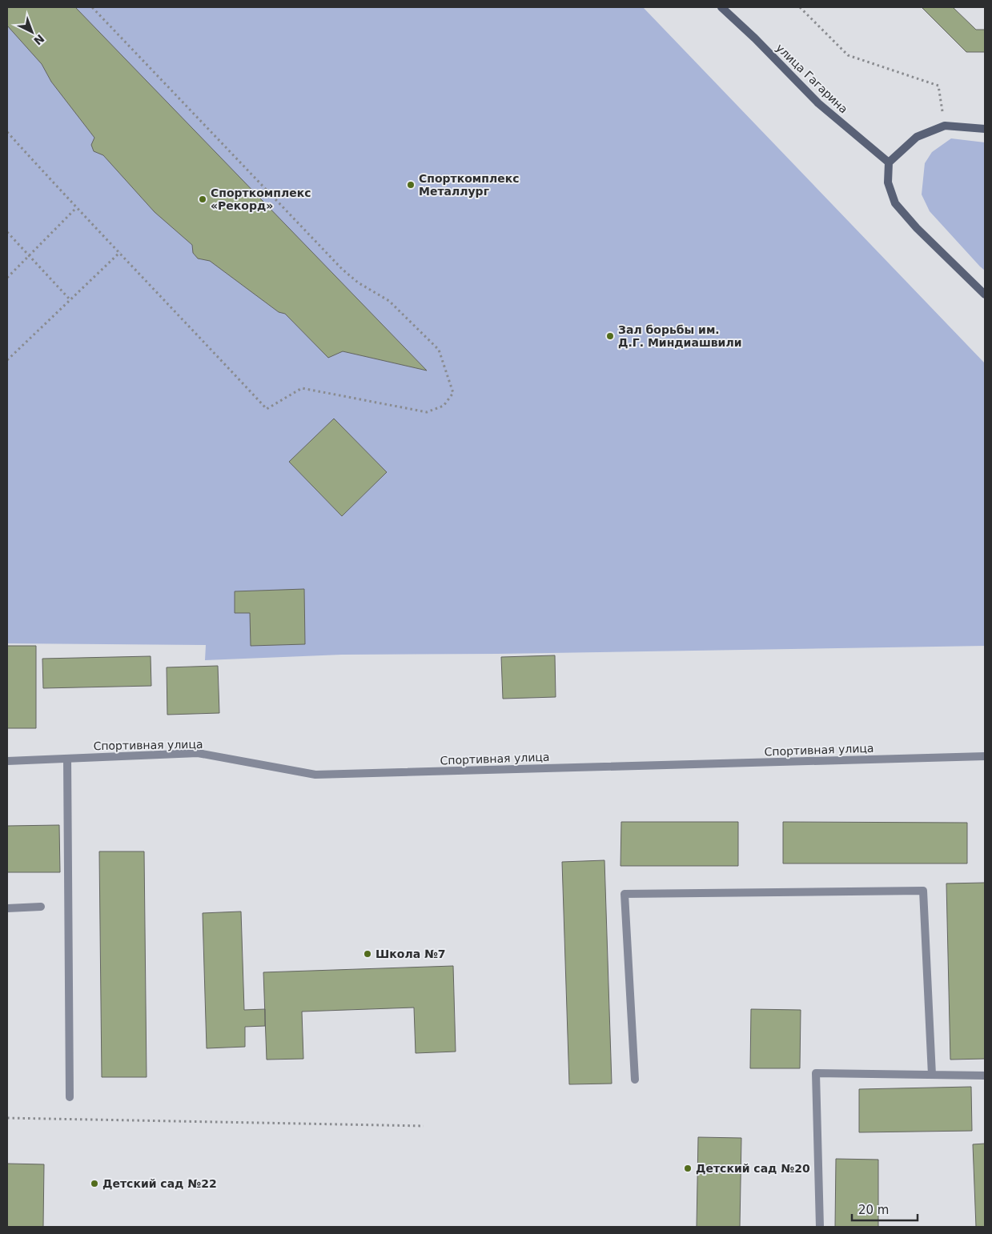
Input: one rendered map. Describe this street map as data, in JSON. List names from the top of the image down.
{
  "streets": {
    "main road": ["улица Гагарина"],
    "street": ["Спортивная улица"]
  },
  "places": [
    "Спорткомплекс Металлург",
    "Спорткомплекс «Рекорд»",
    "Зал борьбы им. Д.Г. Миндиашвили",
    "Школа №7",
    "Детский сад №20",
    "Детский сад №22"
  ],
  "scale_bar": "20 m",
  "north": "bottom right"
}
